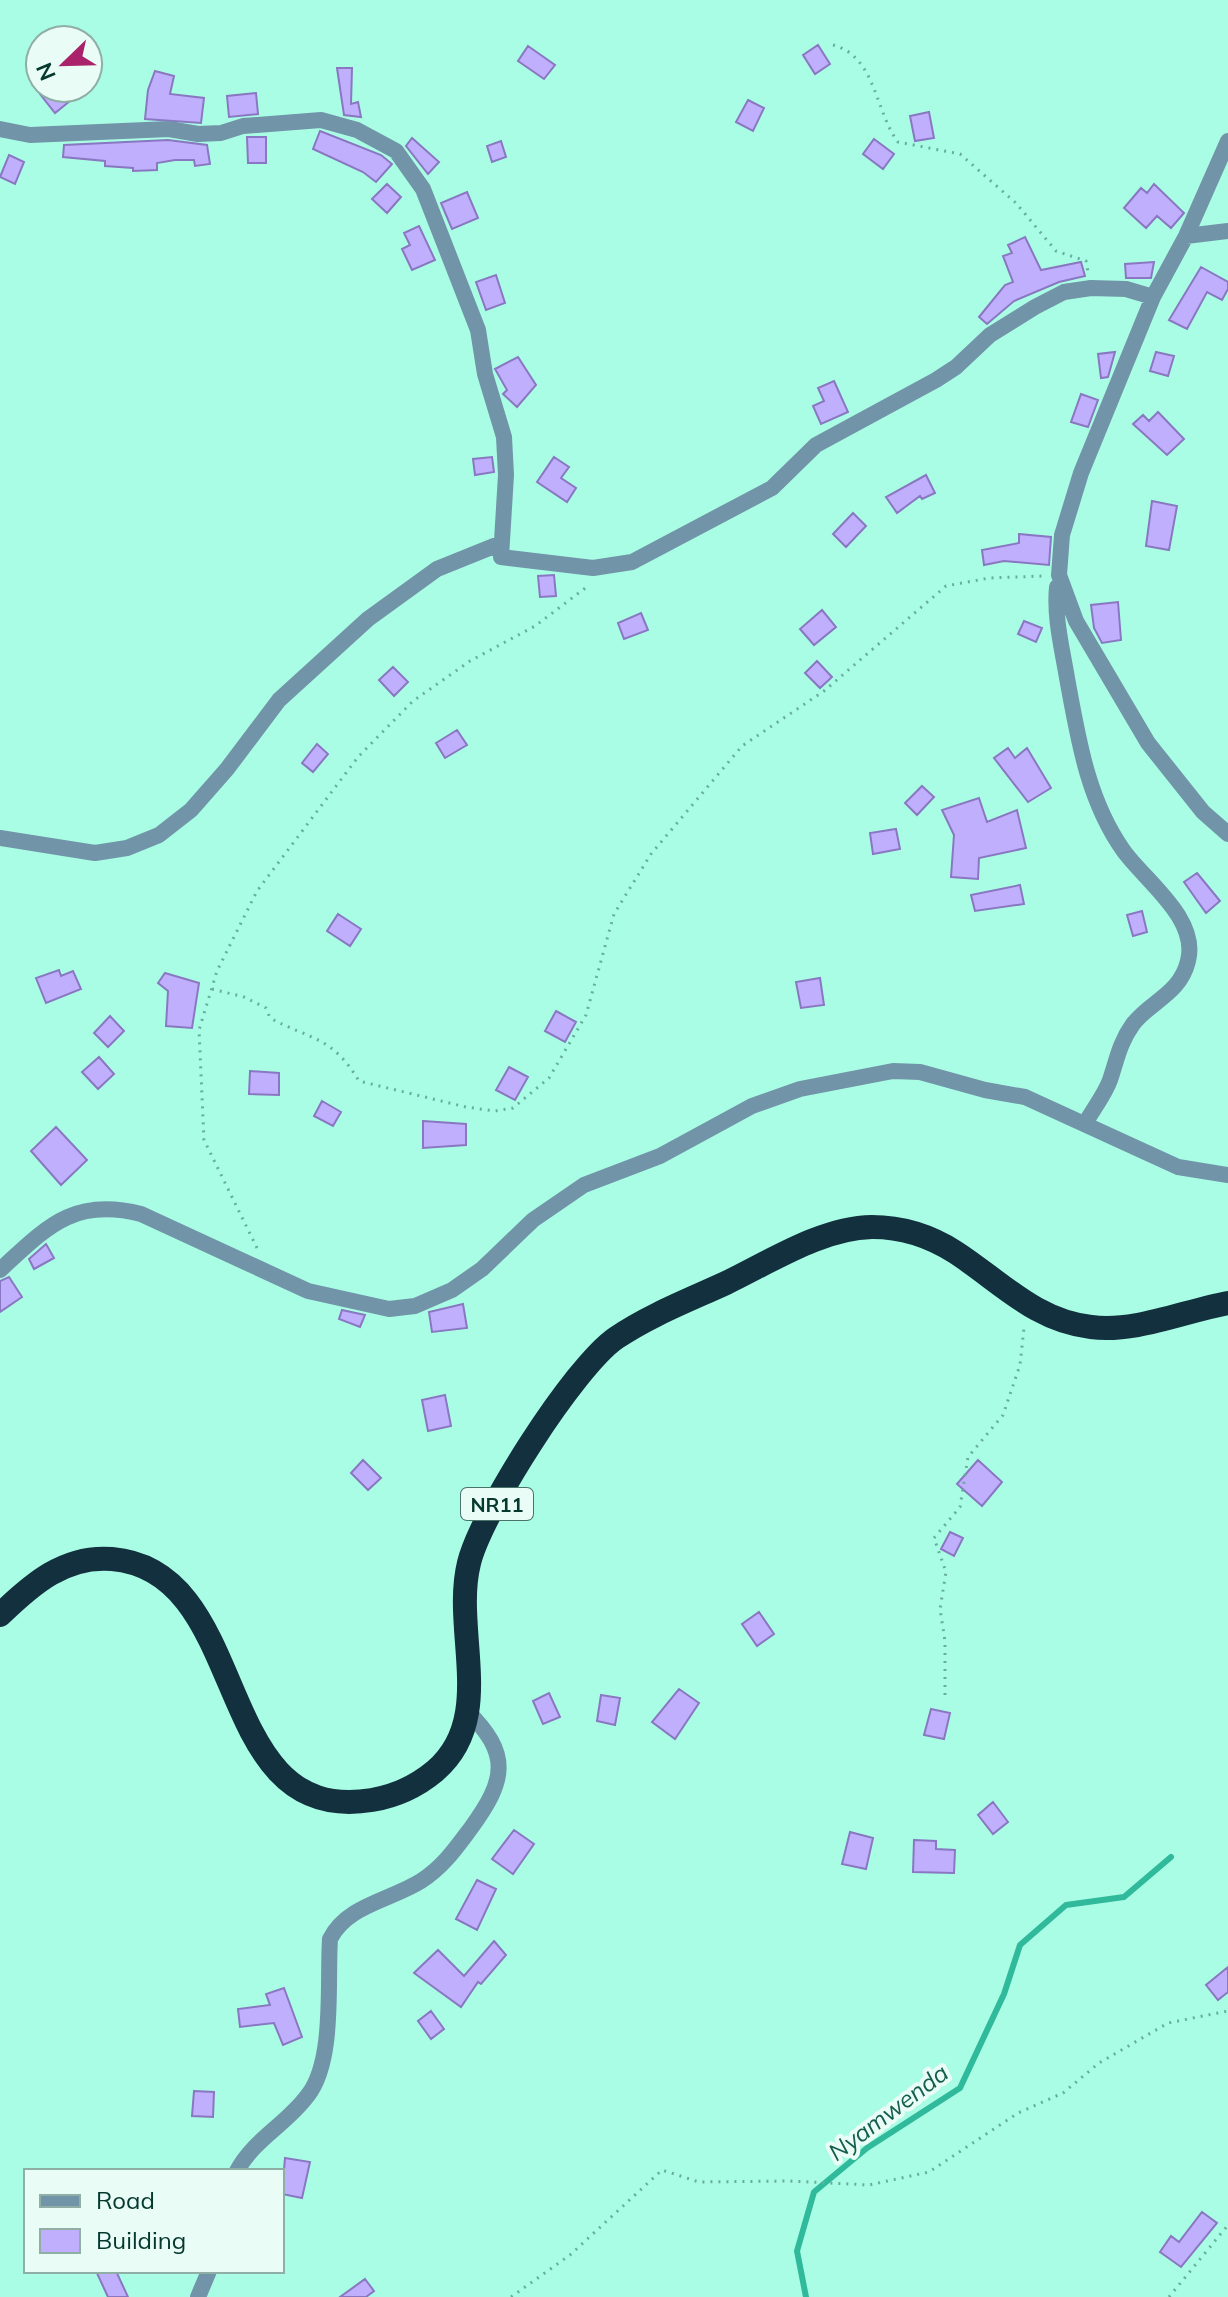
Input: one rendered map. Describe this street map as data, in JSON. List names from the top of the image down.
{
  "streets": {
    "highway": ["NR11"]
  },
  "water": ["Nyamwenda"],
  "legend": ["Road", "Building"],
  "north": "bottom left"
}
